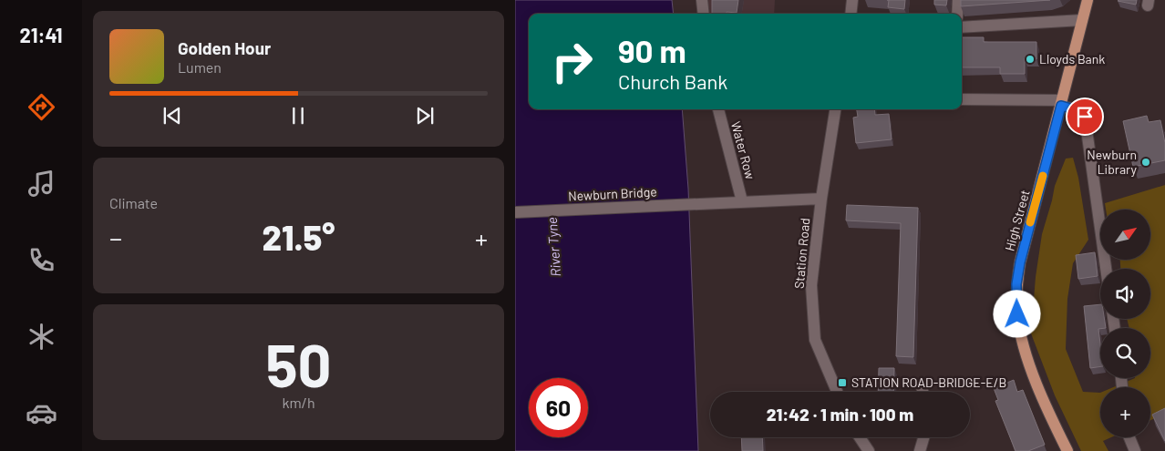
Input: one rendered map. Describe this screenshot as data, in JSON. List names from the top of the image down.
{
  "streets": {
    "main road": ["High Street"],
    "street": ["Water Row", "Newburn Bridge", "Station Road"]
  },
  "crossings": [
    ["Water Row", "Newburn Bridge"],
    ["Newburn Bridge", "Station Road"]
  ],
  "water": ["River Tyne"],
  "places": {
    "other": ["Lloyds Bank", "Newburn Library"],
    "transit": ["STATION ROAD-BRIDGE-E/B"]
  },
  "north": "top right",
  "page": {
    "tabs": "21:41",
    "turn": ["90 m", "Church Bank"],
    "song": ["Golden Hour", "Lumen"],
    "tile": [
      "Climate",
      ["50", "km/h"]
    ],
    "map_buttons": "+",
    "heat": ["−", "21.5°", "+"],
    "limit": "60",
    "trip": "21:42 · 1 min · 100 m"
  }
}
